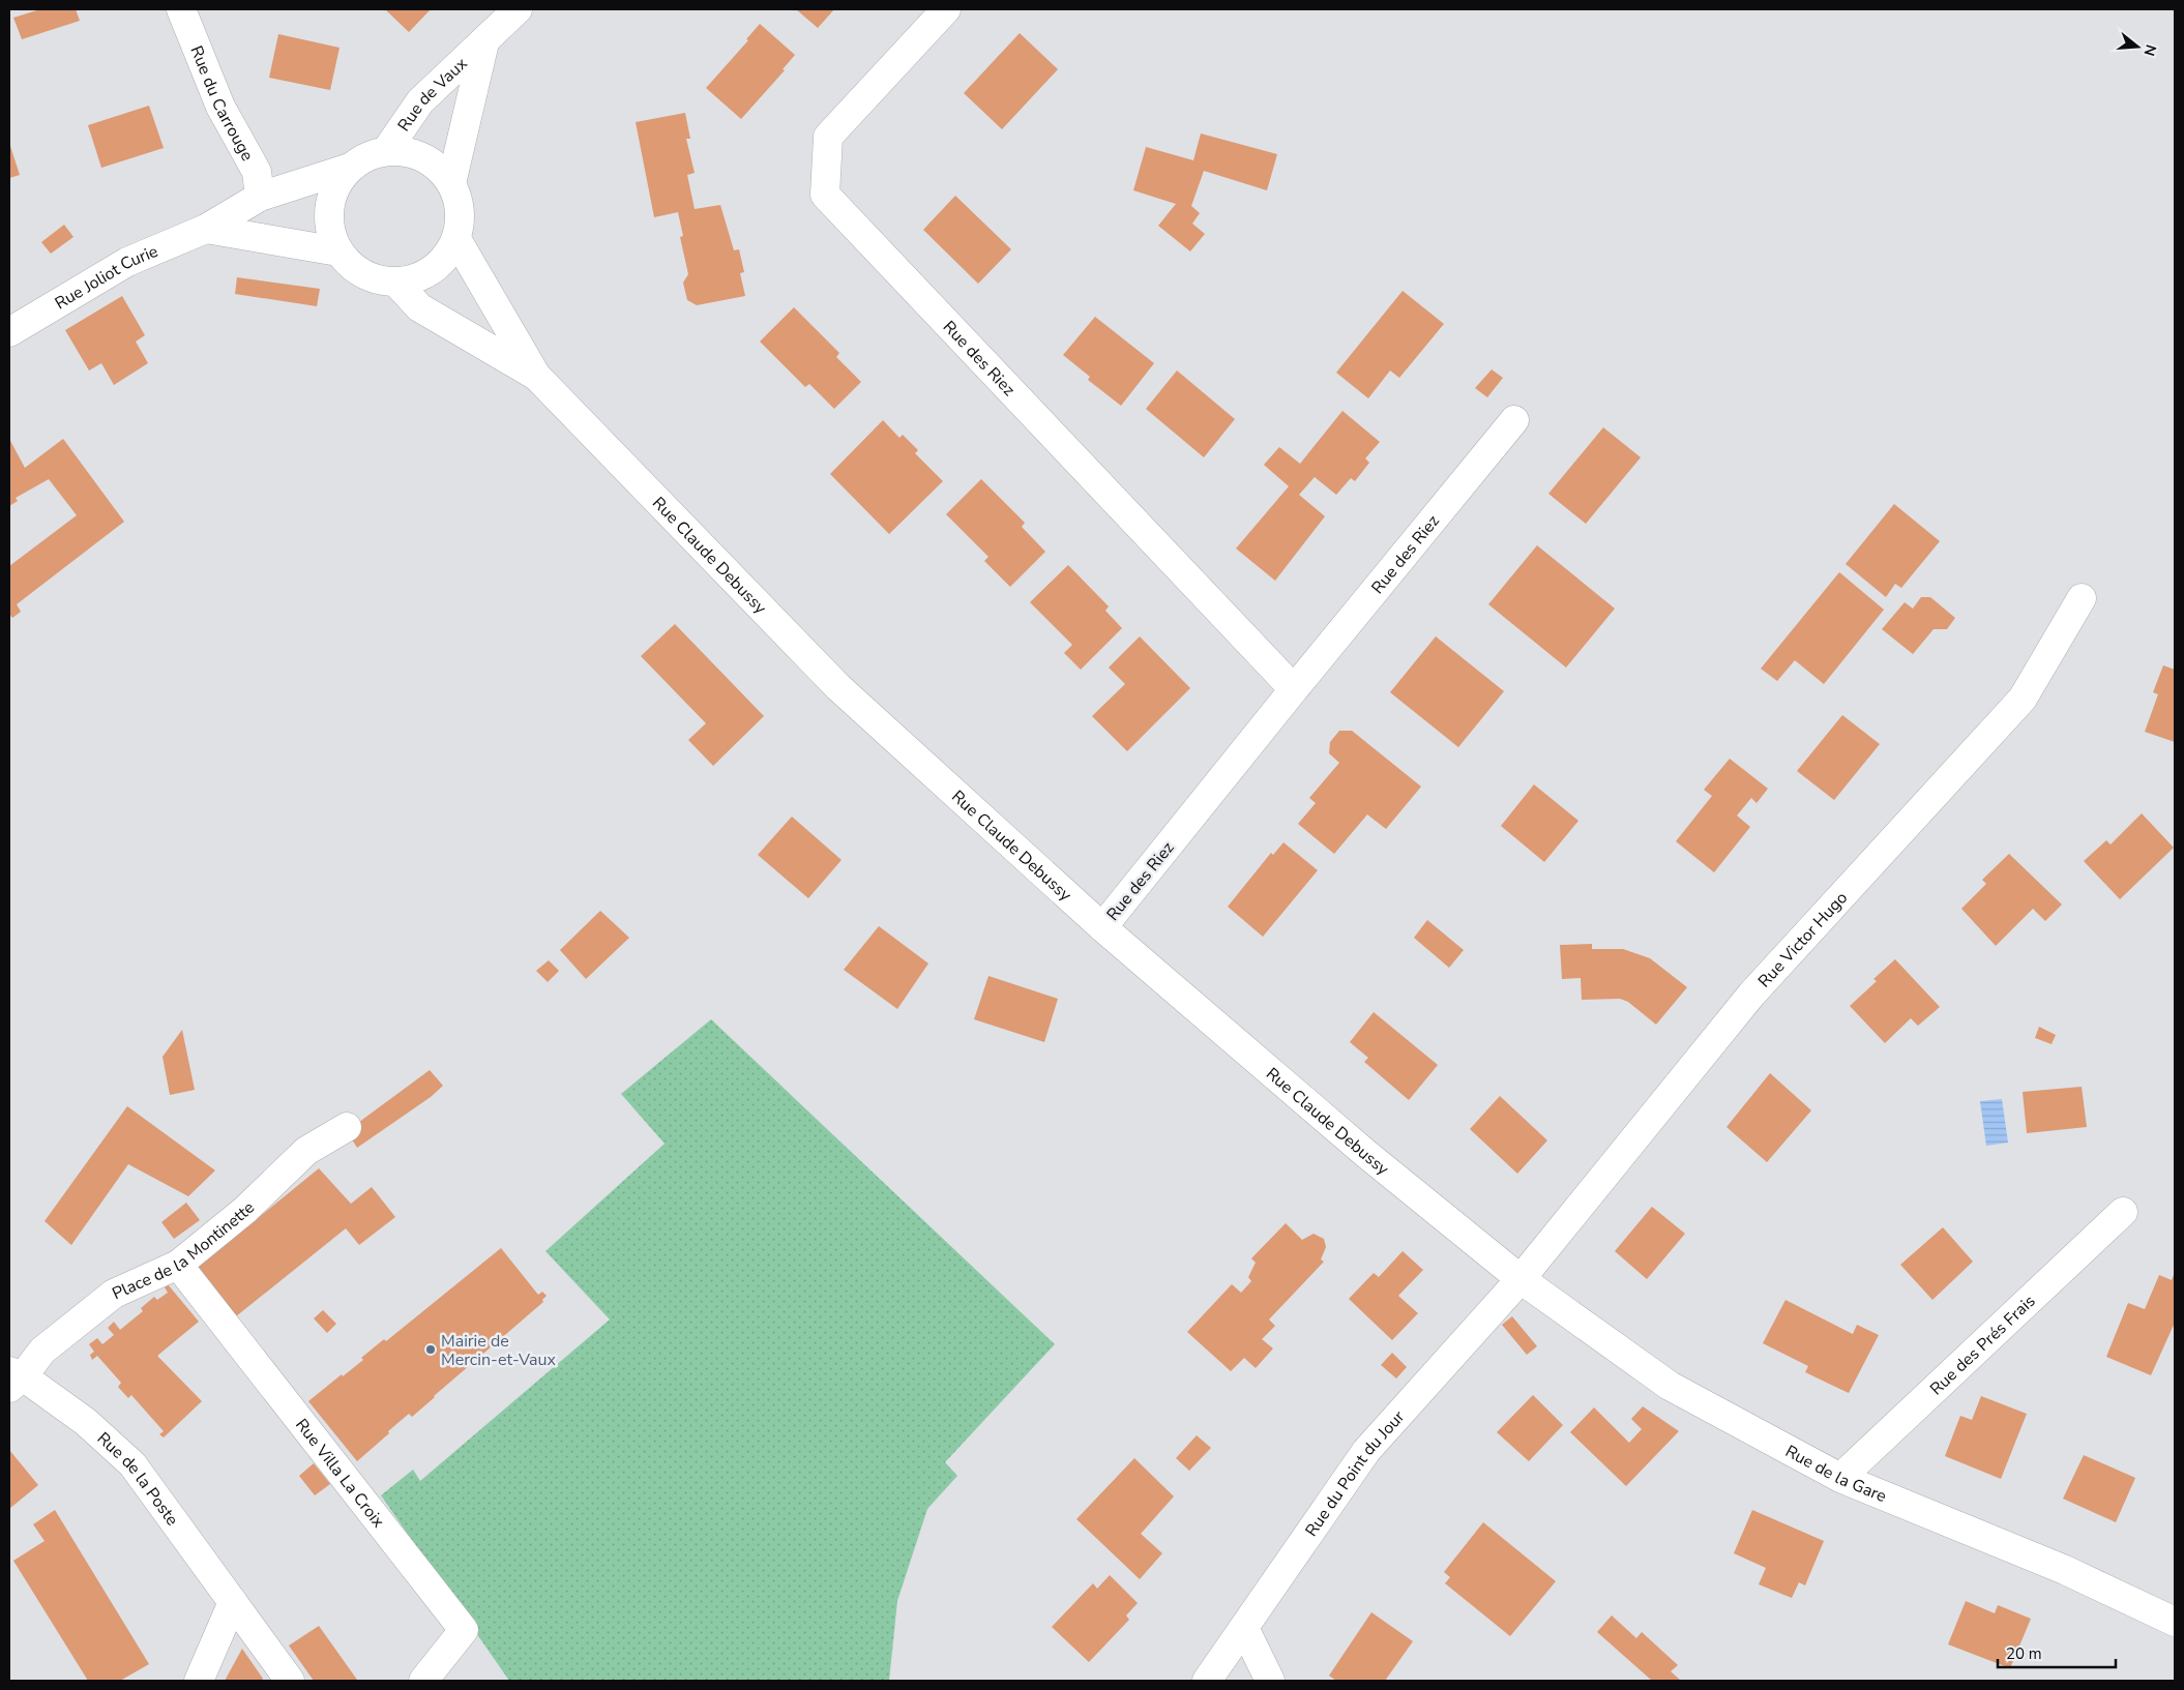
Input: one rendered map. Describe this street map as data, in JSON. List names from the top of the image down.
{
  "streets": {
    "street": [
      "Rue de Vaux",
      "Rue du Carrouge",
      "Rue Joliot Curie",
      "Rue des Riez",
      "Rue Claude Debussy",
      "Rue Victor Hugo",
      "Place de la Montinette",
      "Rue des Prés Frais",
      "Rue de la Gare",
      "Rue Villa La Croix",
      "Rue du Point du Jour",
      "Rue de la Poste"
    ]
  },
  "crossings": [
    ["Rue de Vaux", "Rue Joliot Curie"],
    ["Rue du Carrouge", "Rue Joliot Curie"],
    ["Rue des Riez", "Rue Claude Debussy"],
    ["Rue Claude Debussy", "Rue Victor Hugo"],
    ["Rue Claude Debussy", "Rue de la Gare"],
    ["Rue Claude Debussy", "Rue du Point du Jour"],
    ["Rue Victor Hugo", "Rue de la Gare"],
    ["Rue Victor Hugo", "Rue du Point du Jour"],
    ["Place de la Montinette", "Rue Villa La Croix"],
    ["Place de la Montinette", "Rue de la Poste"],
    ["Rue des Prés Frais", "Rue de la Gare"],
    ["Rue de la Gare", "Rue du Point du Jour"]
  ],
  "places": ["Mairie de Mercin-et-Vaux"],
  "scale_bar": "20 m",
  "north": "right"
}
